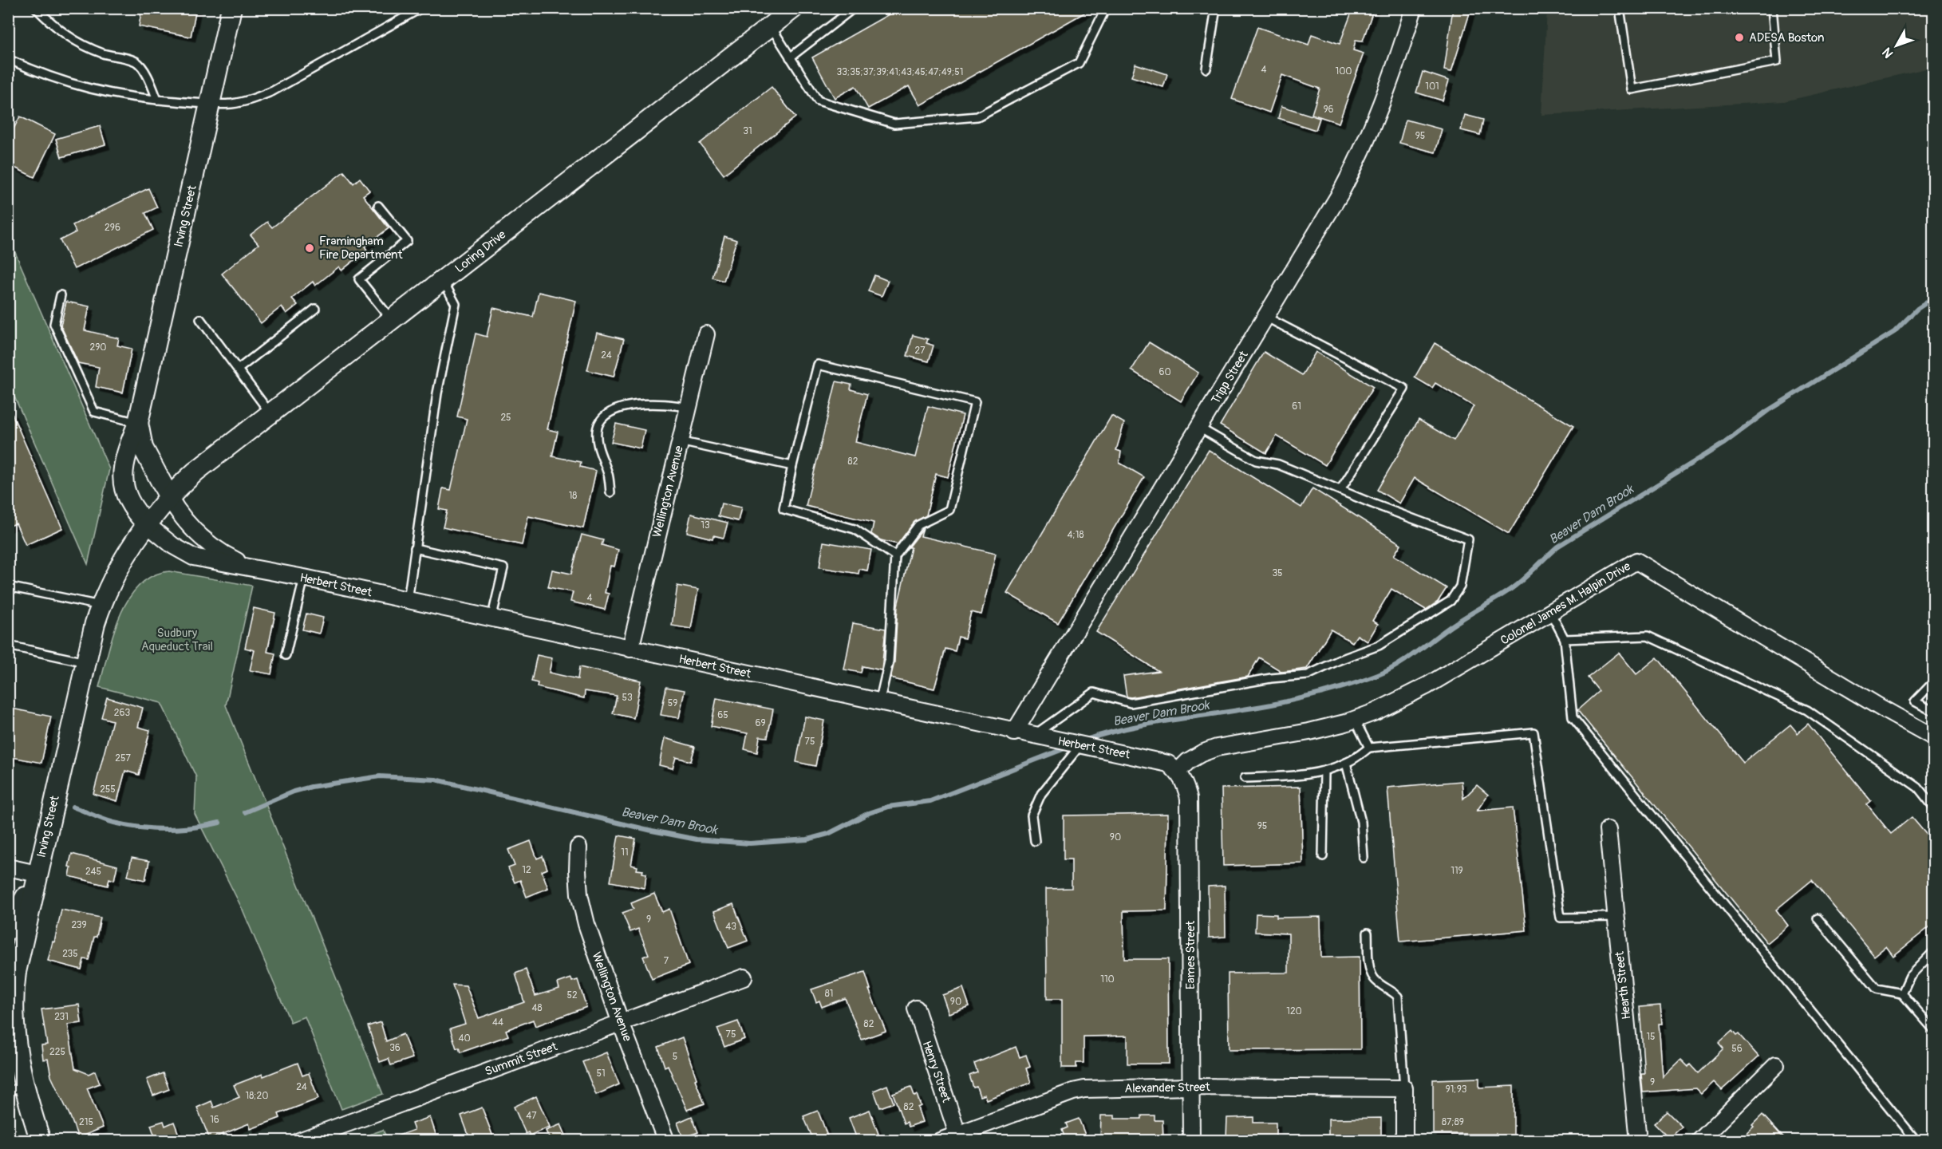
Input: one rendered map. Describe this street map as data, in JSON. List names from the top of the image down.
{
  "streets": {
    "street": [
      "Irving Street",
      "Loring Drive",
      "Tripp Street",
      "Wellington Avenue",
      "Herbert Street",
      "Colonel James M. Halpin Drive",
      "Eames Street",
      "Hearth Street",
      "Summit Street",
      "Henry Street",
      "Alexander Street"
    ]
  },
  "crossings": [
    ["Irving Street", "Loring Drive"],
    ["Irving Street", "Herbert Street"],
    ["Loring Drive", "Herbert Street"],
    ["Tripp Street", "Herbert Street"],
    ["Wellington Avenue", "Herbert Street"],
    ["Wellington Avenue", "Summit Street"],
    ["Herbert Street", "Colonel James M. Halpin Drive"],
    ["Herbert Street", "Eames Street"],
    ["Colonel James M. Halpin Drive", "Eames Street"],
    ["Eames Street", "Alexander Street"],
    ["Henry Street", "Alexander Street"]
  ],
  "water": ["Beaver Dam Brook"],
  "parks": ["Sudbury Aqueduct Trail"],
  "places": ["ADESA Boston", "Framingham Fire Department"],
  "house_numbers": [
    "4",
    "100",
    "33;35;37;39;41;43;45;47;49;51",
    "101",
    "96",
    "31",
    "95",
    "296",
    "290",
    "27",
    "24",
    "60",
    "61",
    "25",
    "82",
    "18",
    "13",
    "4;18",
    "35",
    "4",
    "53",
    "59",
    "263",
    "65",
    "69",
    "75",
    "257",
    "255",
    "95",
    "90",
    "11",
    "12",
    "119",
    "245",
    "9",
    "239",
    "43",
    "235",
    "7",
    "110",
    "81",
    "52",
    "90",
    "48",
    "120",
    "231",
    "44",
    "82",
    "75",
    "15",
    "40",
    "36",
    "56",
    "225",
    "5",
    "51",
    "9",
    "24",
    "91;93",
    "18;20",
    "82",
    "47",
    "16",
    "215",
    "87;89"
  ],
  "north": "bottom left"
}
